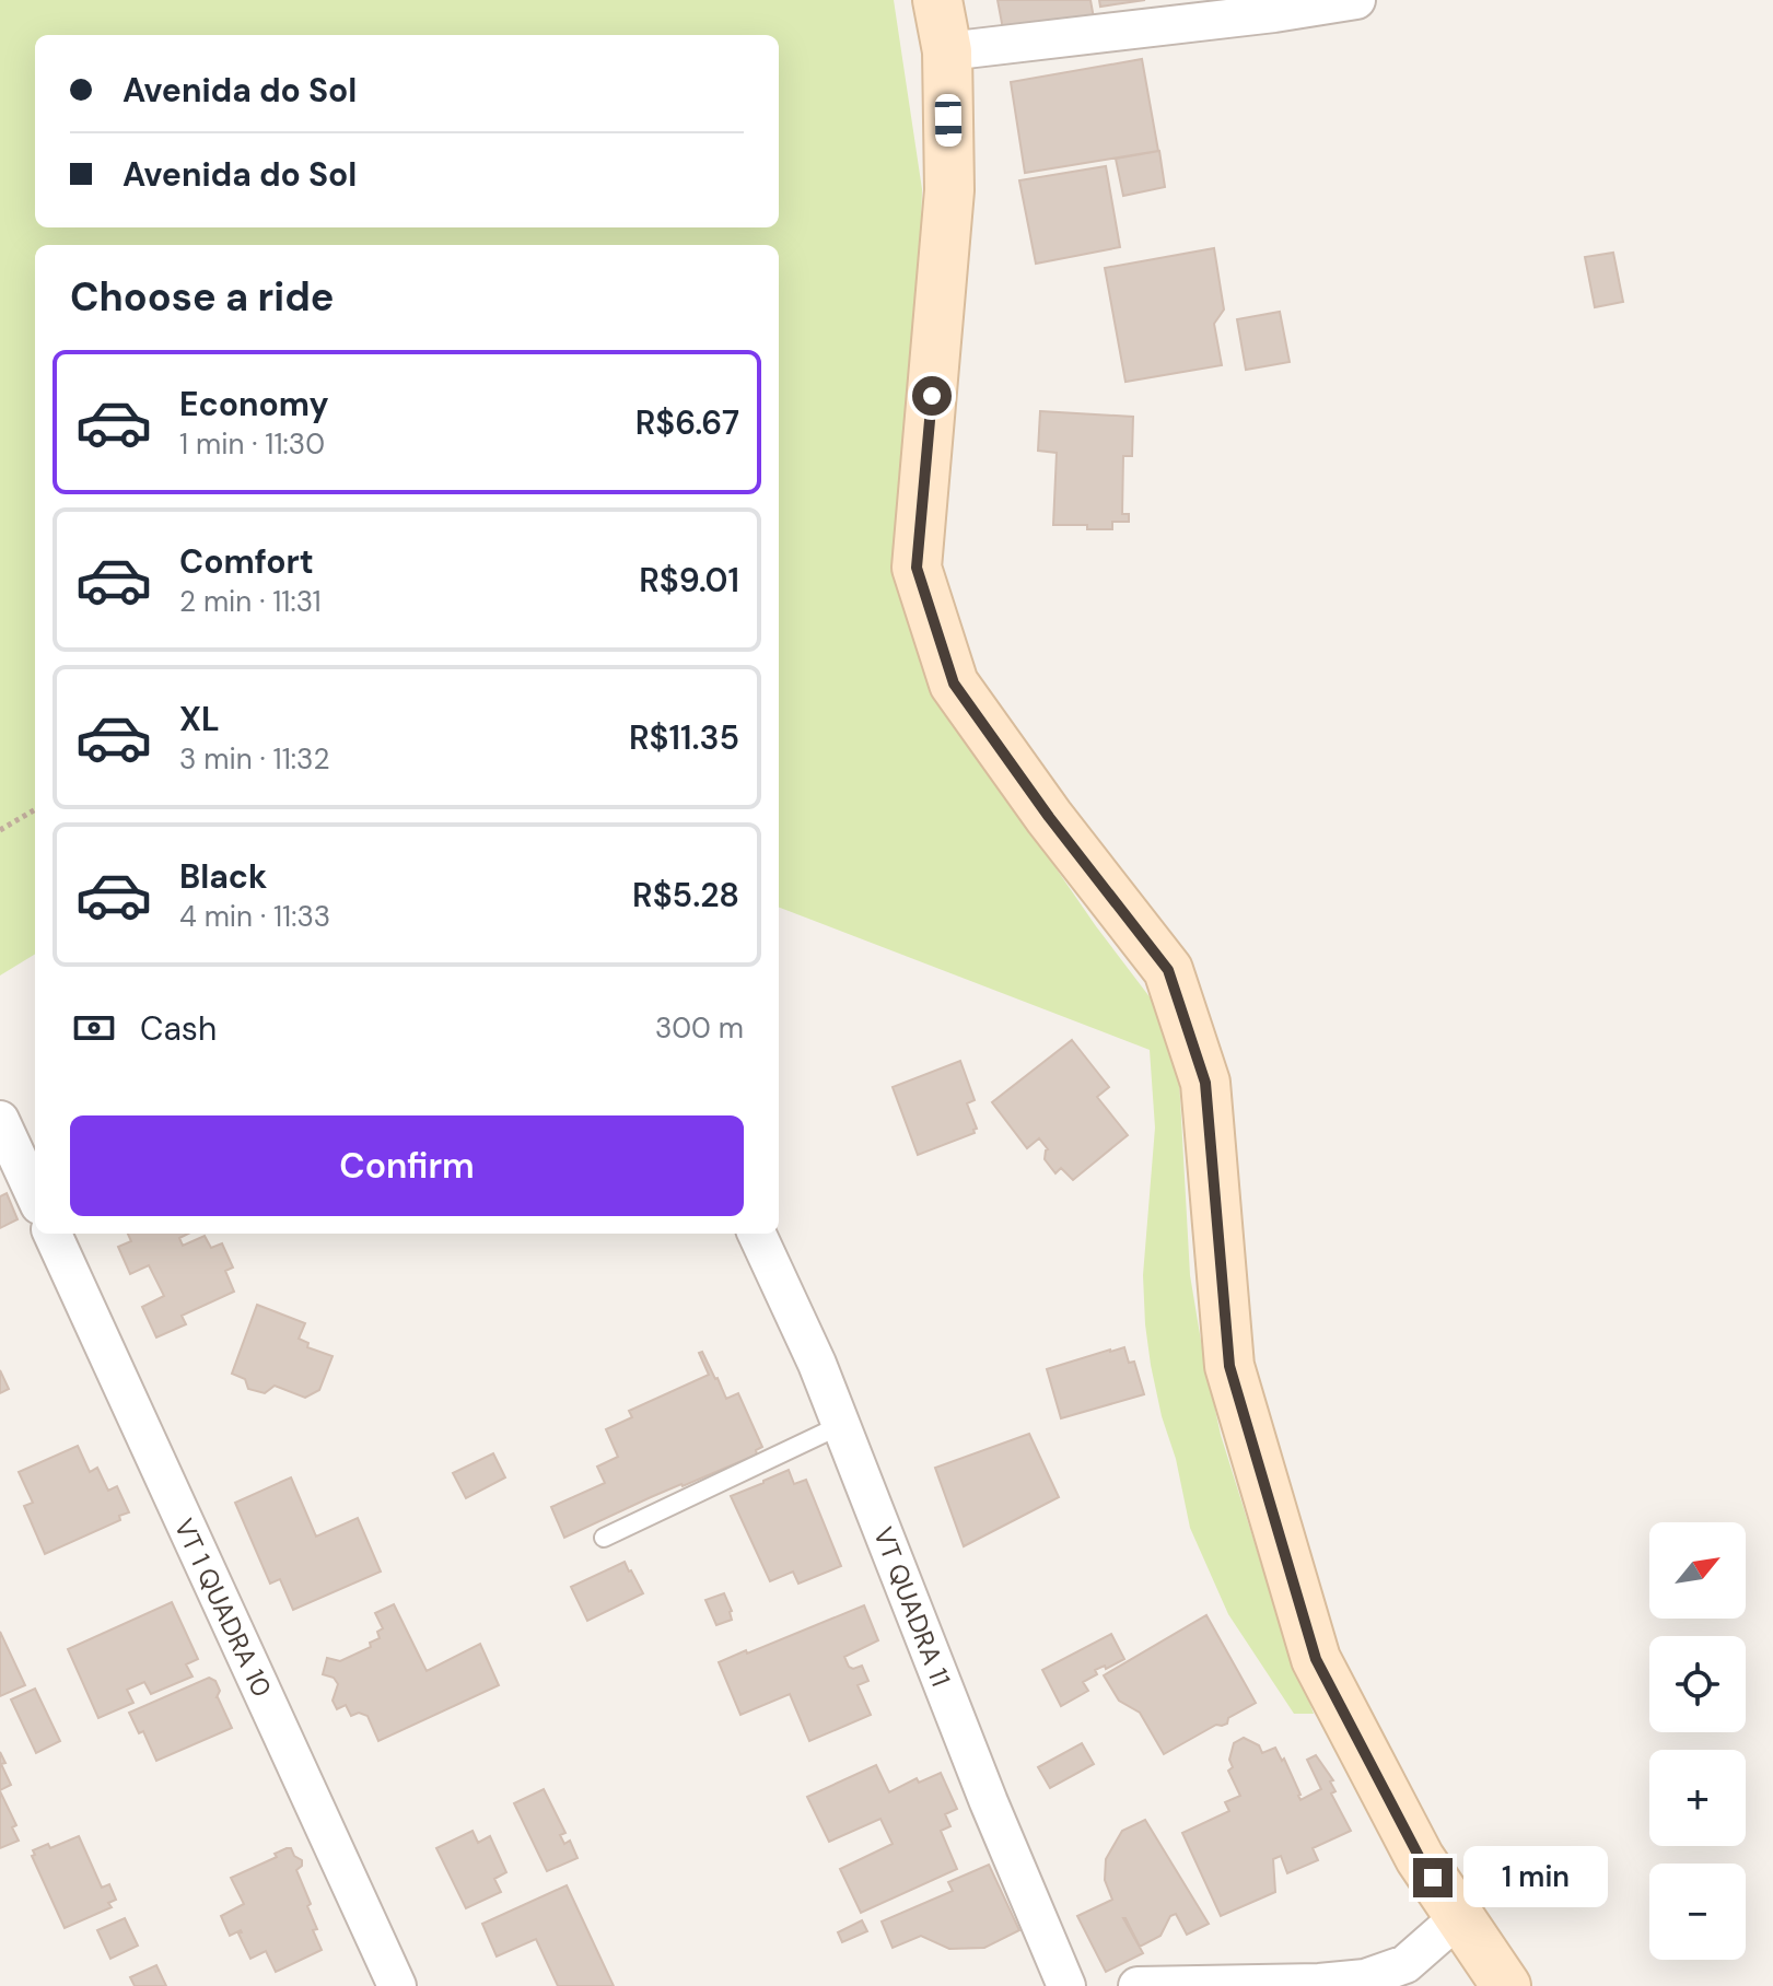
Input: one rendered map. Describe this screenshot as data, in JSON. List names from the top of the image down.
{
  "streets": {
    "street": ["VT QUADRA 11", "VT 1 QUADRA 10"]
  },
  "north": "top right",
  "page": {
    "banner": ["Avenida do Sol", "Avenida do Sol"],
    "heading": "Choose a ride",
    "list": [
      {
        "name": "Economy",
        "note": "1 min · 11:30",
        "value": "R$6.67"
      },
      {
        "name": "Comfort",
        "note": "2 min · 11:31",
        "value": "R$9.01"
      },
      {
        "name": "XL",
        "note": "3 min · 11:32",
        "value": "R$11.35"
      },
      {
        "name": "Black",
        "note": "4 min · 11:33",
        "value": "R$5.28"
      }
    ],
    "pay": ["Cash", "300 m"],
    "buttons": "Confirm",
    "map_buttons": ["+", "−"],
    "bubble": "1 min"
  }
}
